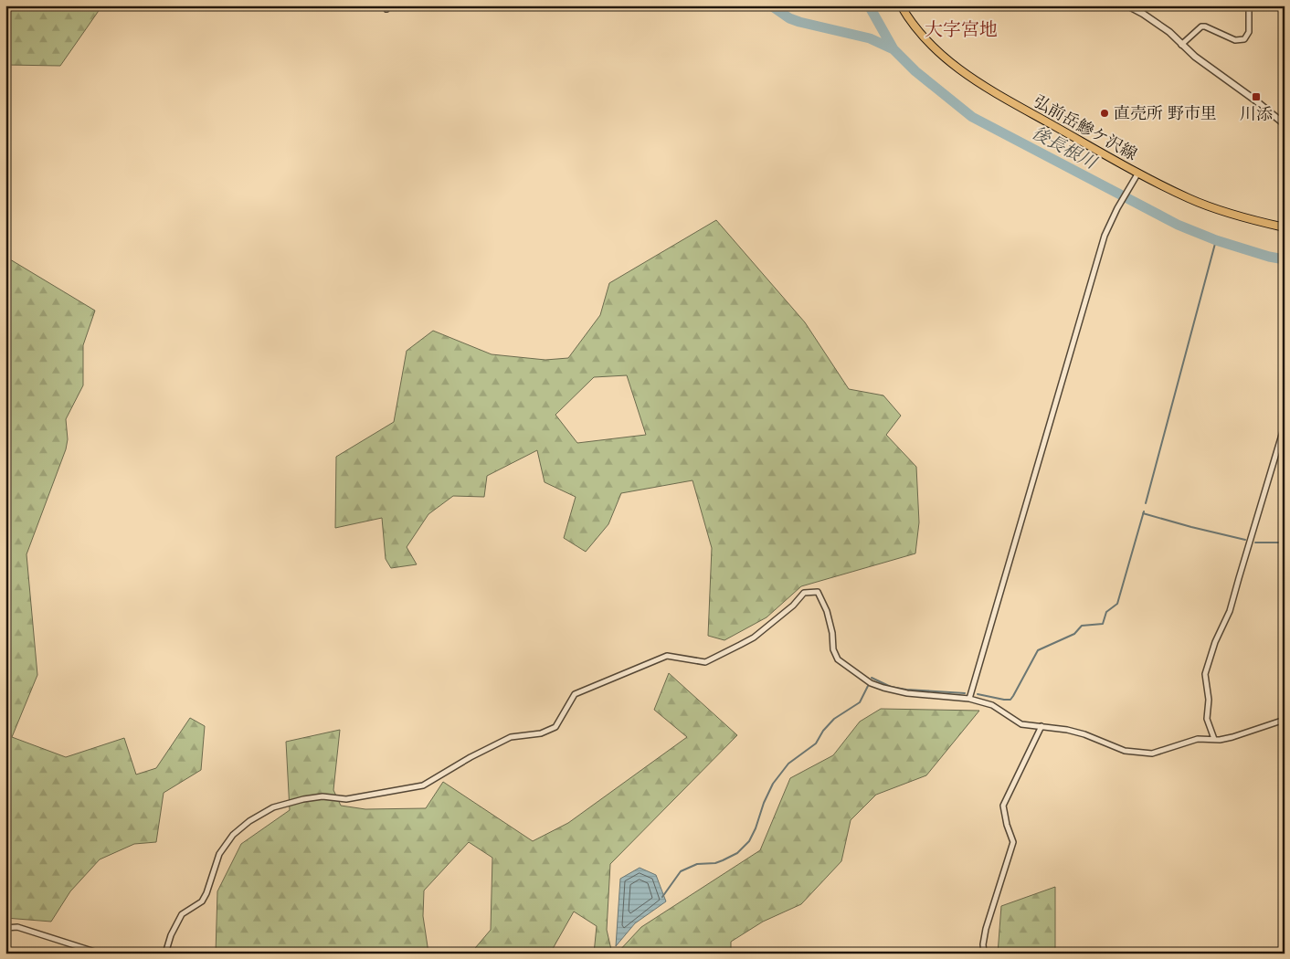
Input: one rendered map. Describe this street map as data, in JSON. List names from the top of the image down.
{
  "streets": {
    "main road": ["弘前岳鰺ケ沢線"]
  },
  "districts": ["大字宮地"],
  "water": ["後長根川"],
  "places": {
    "transit": ["川添"],
    "other": ["直売所 野市里"]
  }
}
